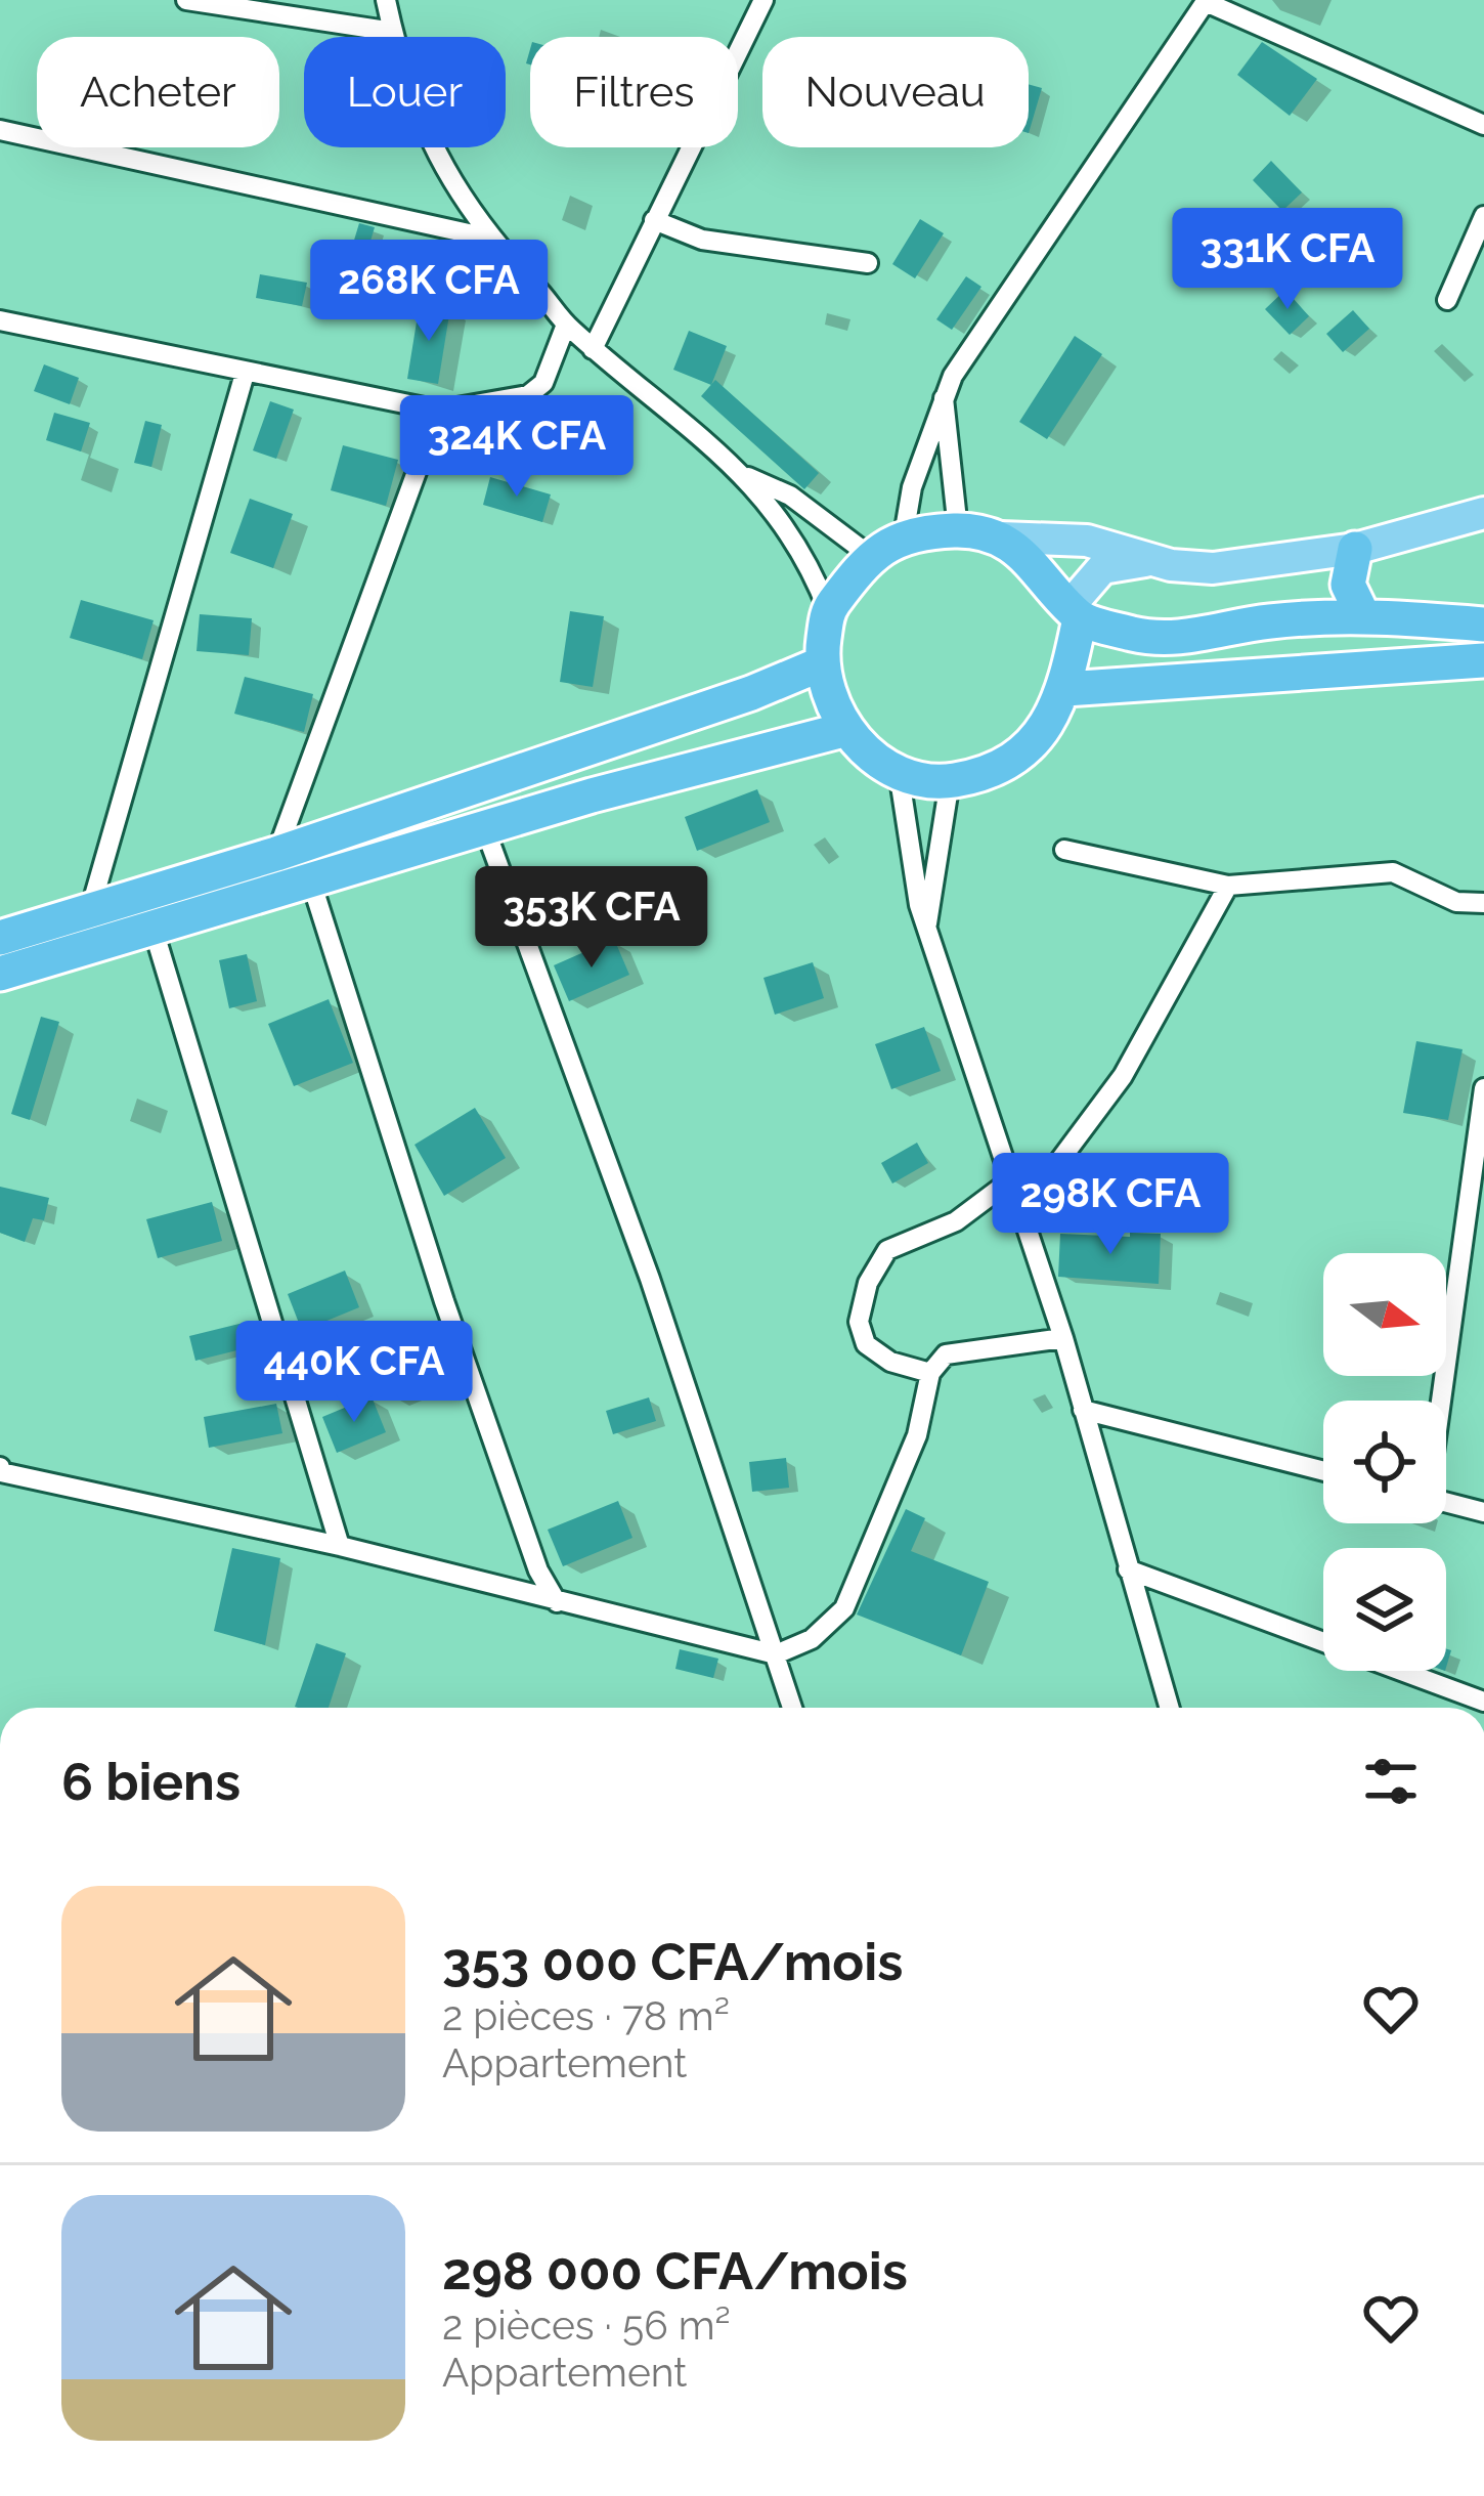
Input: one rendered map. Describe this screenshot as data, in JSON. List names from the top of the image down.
{
  "north": "right",
  "page": {
    "chip": [
      "Acheter",
      "Louer",
      "Filtres",
      "Nouveau"
    ],
    "price": [
      "331K CFA",
      "268K CFA",
      "324K CFA",
      "353K CFA",
      "298K CFA",
      "440K CFA"
    ],
    "heading": "6 biens",
    "list": [
      {
        "name": "353 000 CFA/mois",
        "note": "2 pièces · 78 m² · Appartement"
      },
      {
        "name": "298 000 CFA/mois",
        "note": "2 pièces · 56 m² · Appartement"
      }
    ]
  }
}
